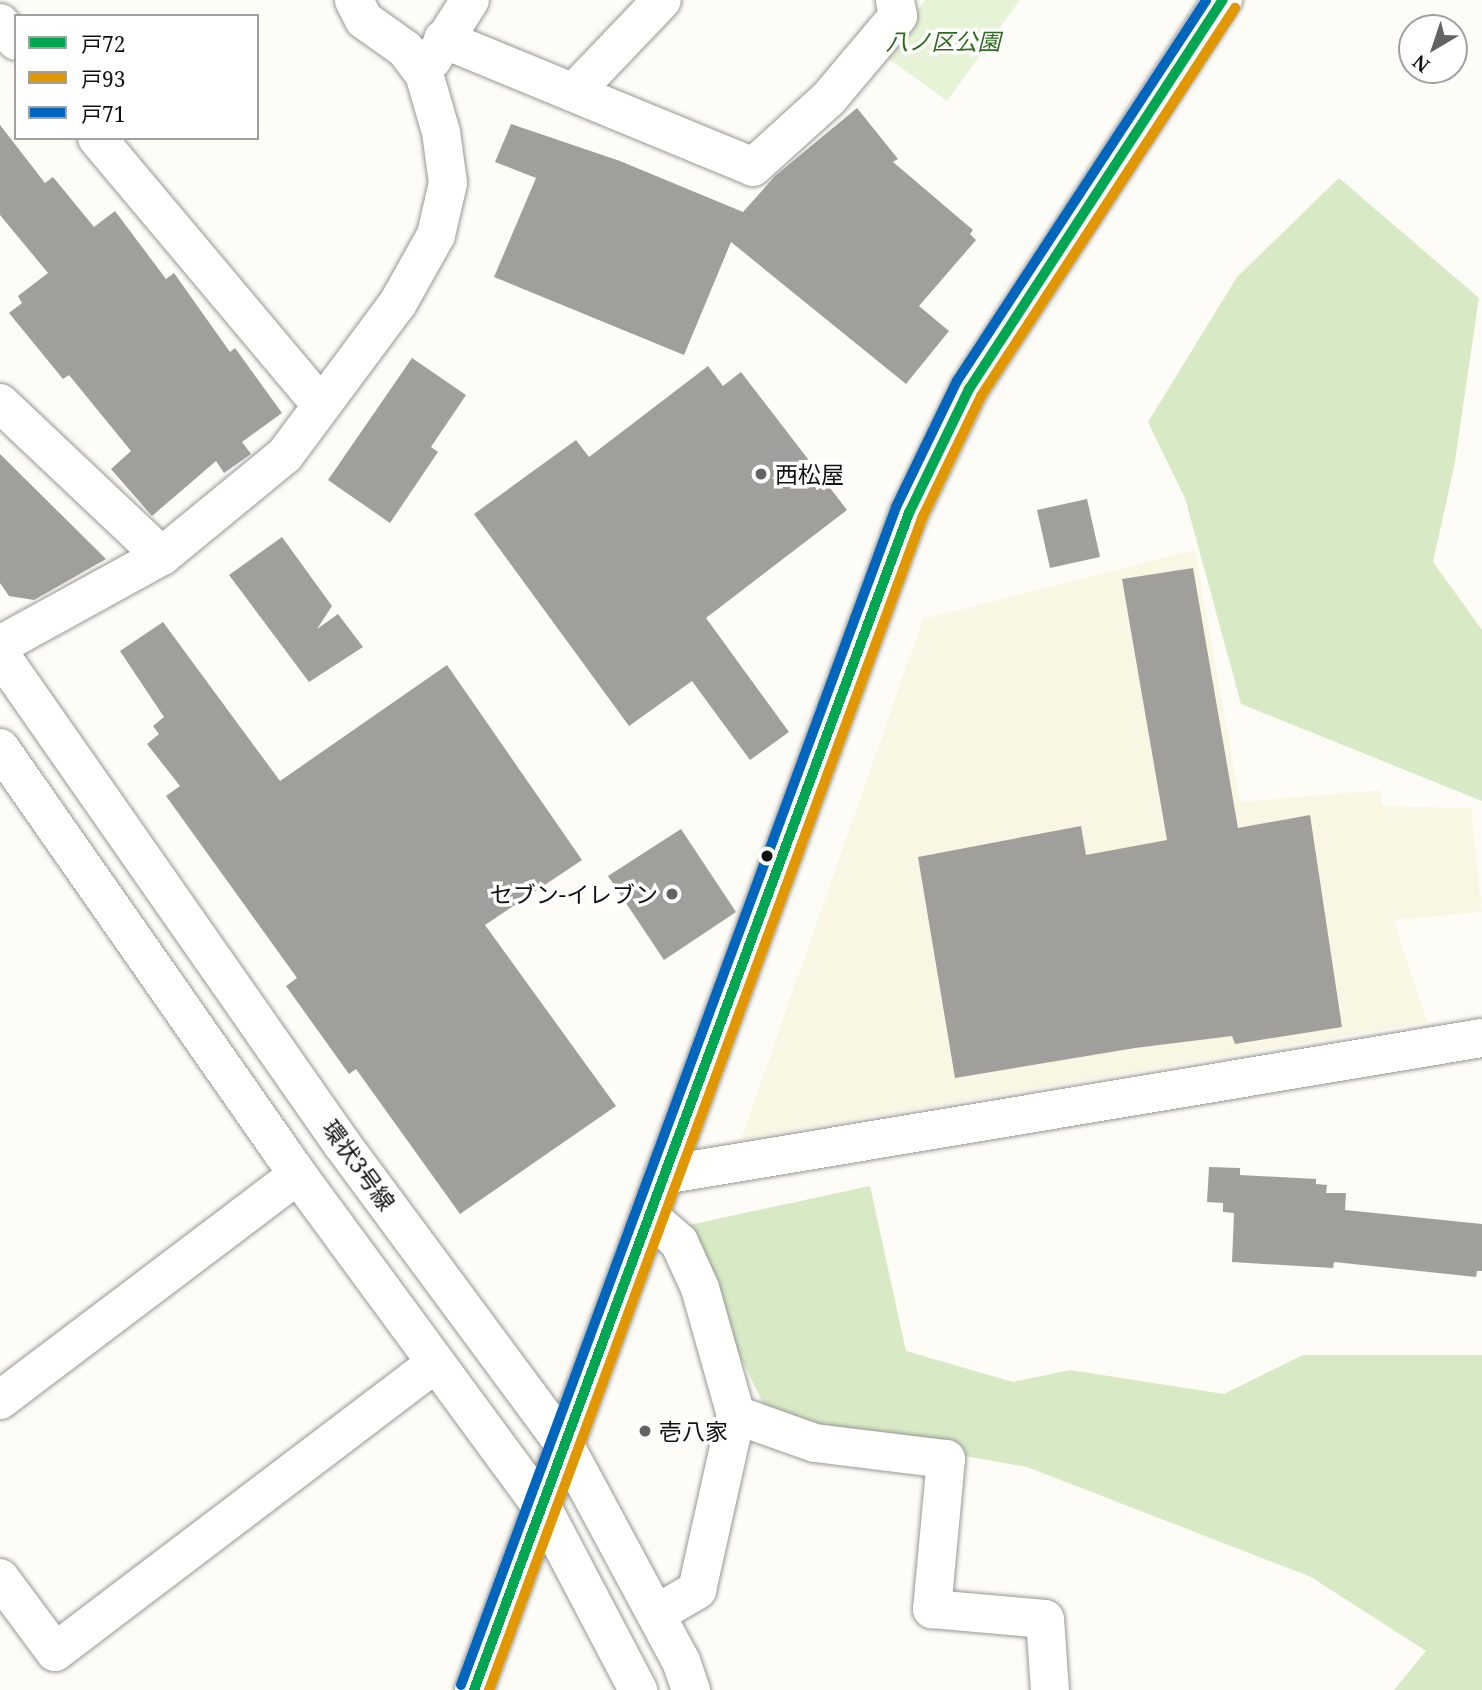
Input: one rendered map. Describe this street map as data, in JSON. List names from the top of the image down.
{
  "streets": {
    "street": ["環状3号線"]
  },
  "parks": ["八ノ区公園"],
  "places": ["西松屋", "セブン-イレブン", "壱八家"],
  "lines": ["transit line 戸72", "transit line 戸71", "transit line 戸93"],
  "legend": ["戸72", "戸93", "戸71"],
  "north": "bottom left"
}
